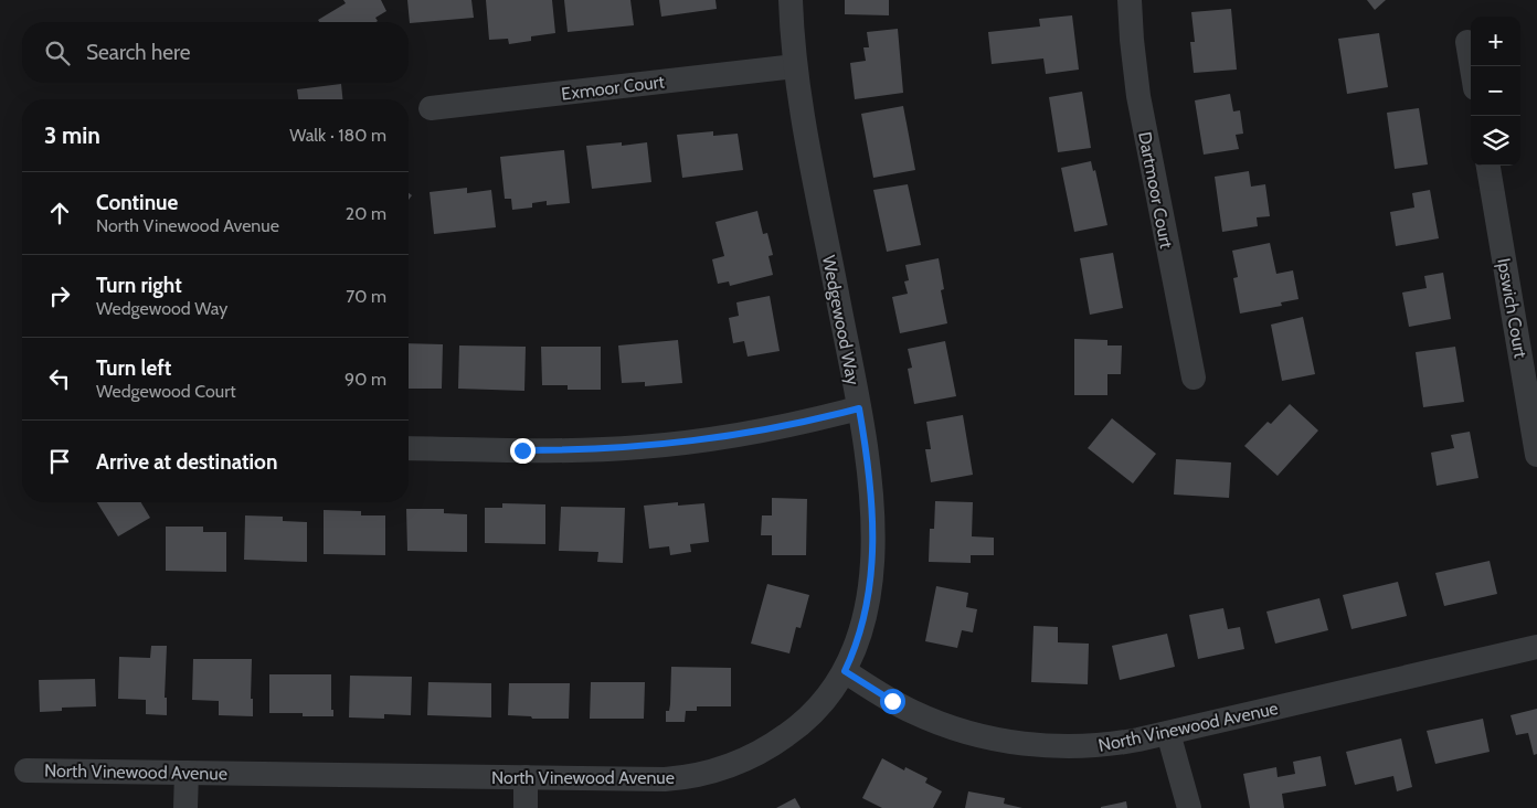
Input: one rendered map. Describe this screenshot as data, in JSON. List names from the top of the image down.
{
  "streets": {
    "street": [
      "Exmoor Court",
      "Dartmoor Court",
      "Ipswich Court",
      "Wedgewood Way",
      "North Vinewood Avenue"
    ]
  },
  "crossings": [
    ["Exmoor Court", "Wedgewood Way"],
    ["Wedgewood Way", "North Vinewood Avenue"]
  ],
  "page": {
    "map_buttons": ["+", "−"],
    "search": "Search here",
    "heading": ["3 min", "Walk · 180 m"],
    "list": [
      ["Continue", "North Vinewood Avenue", "20 m"],
      ["Turn right", "Wedgewood Way", "70 m"],
      ["Turn left", "Wedgewood Court", "90 m"],
      "Arrive at destination"
    ]
  }
}
